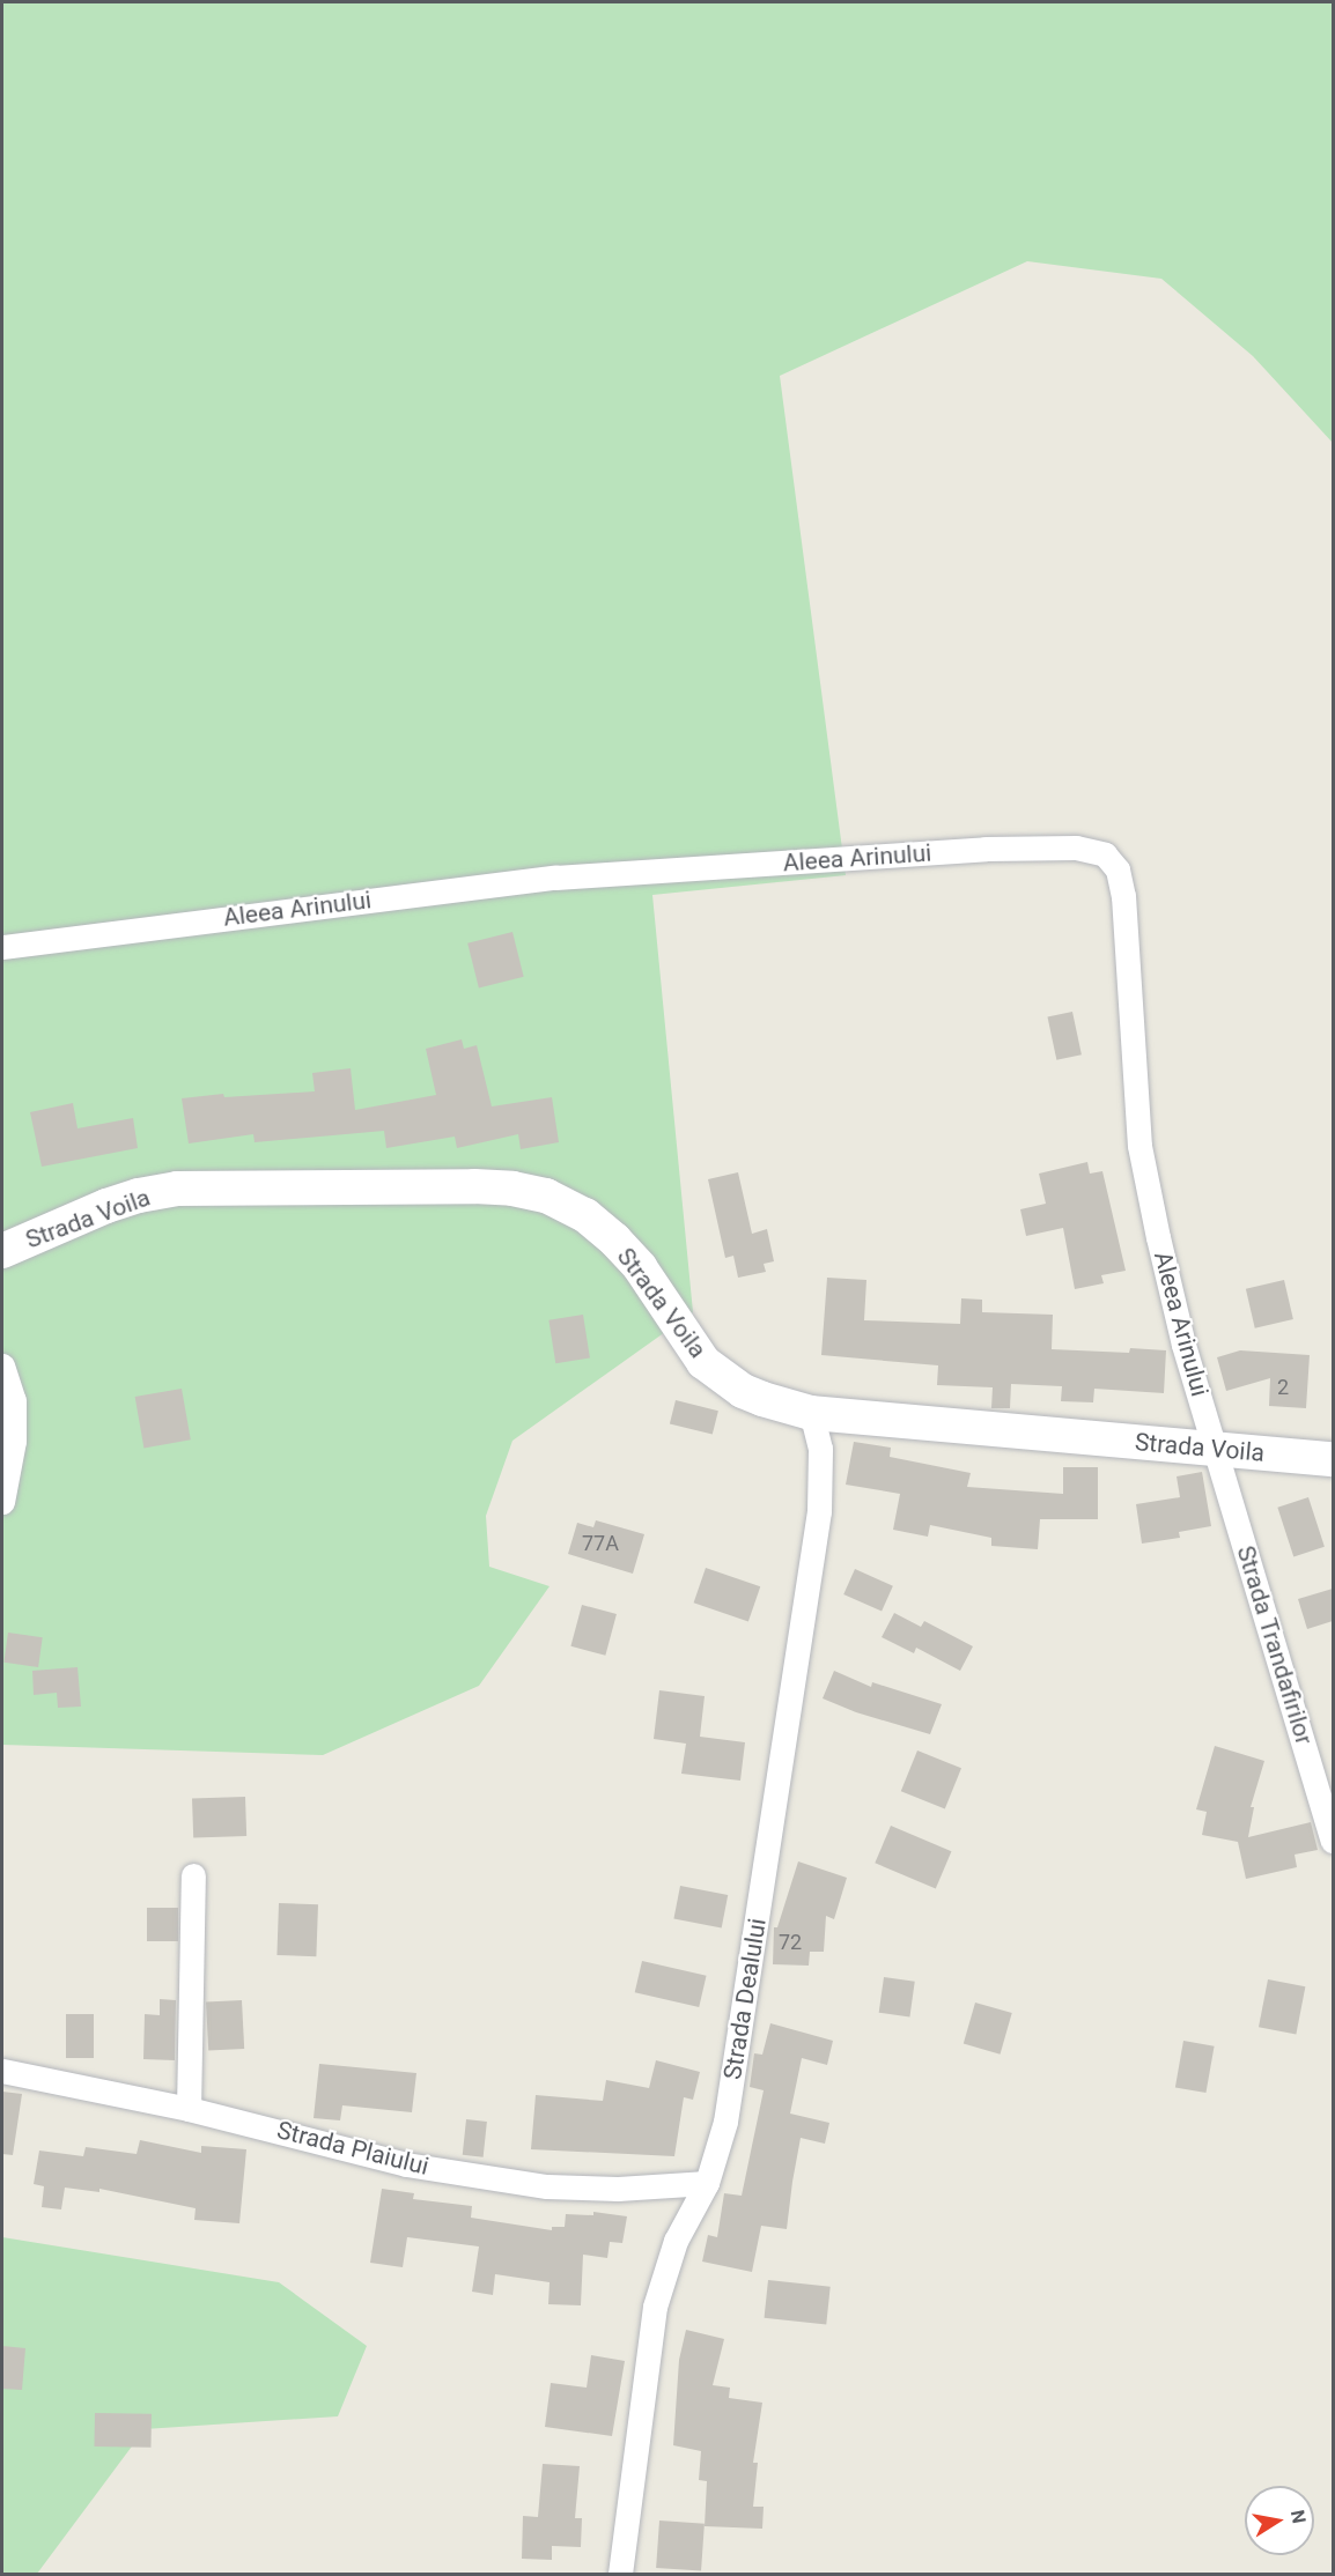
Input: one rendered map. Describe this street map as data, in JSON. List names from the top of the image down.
{
  "streets": {
    "main road": ["Strada Voila"],
    "street": [
      "Aleea Arinului",
      "Strada Trandafirilor",
      "Strada Dealului",
      "Strada Plaiului"
    ]
  },
  "crossings": [
    ["Aleea Arinului", "Strada Voila"],
    ["Aleea Arinului", "Strada Trandafirilor"],
    ["Strada Voila", "Strada Trandafirilor"],
    ["Strada Voila", "Strada Dealului"],
    ["Strada Dealului", "Strada Plaiului"]
  ],
  "house_numbers": ["2", "77A", "72"],
  "north": "right"
}
